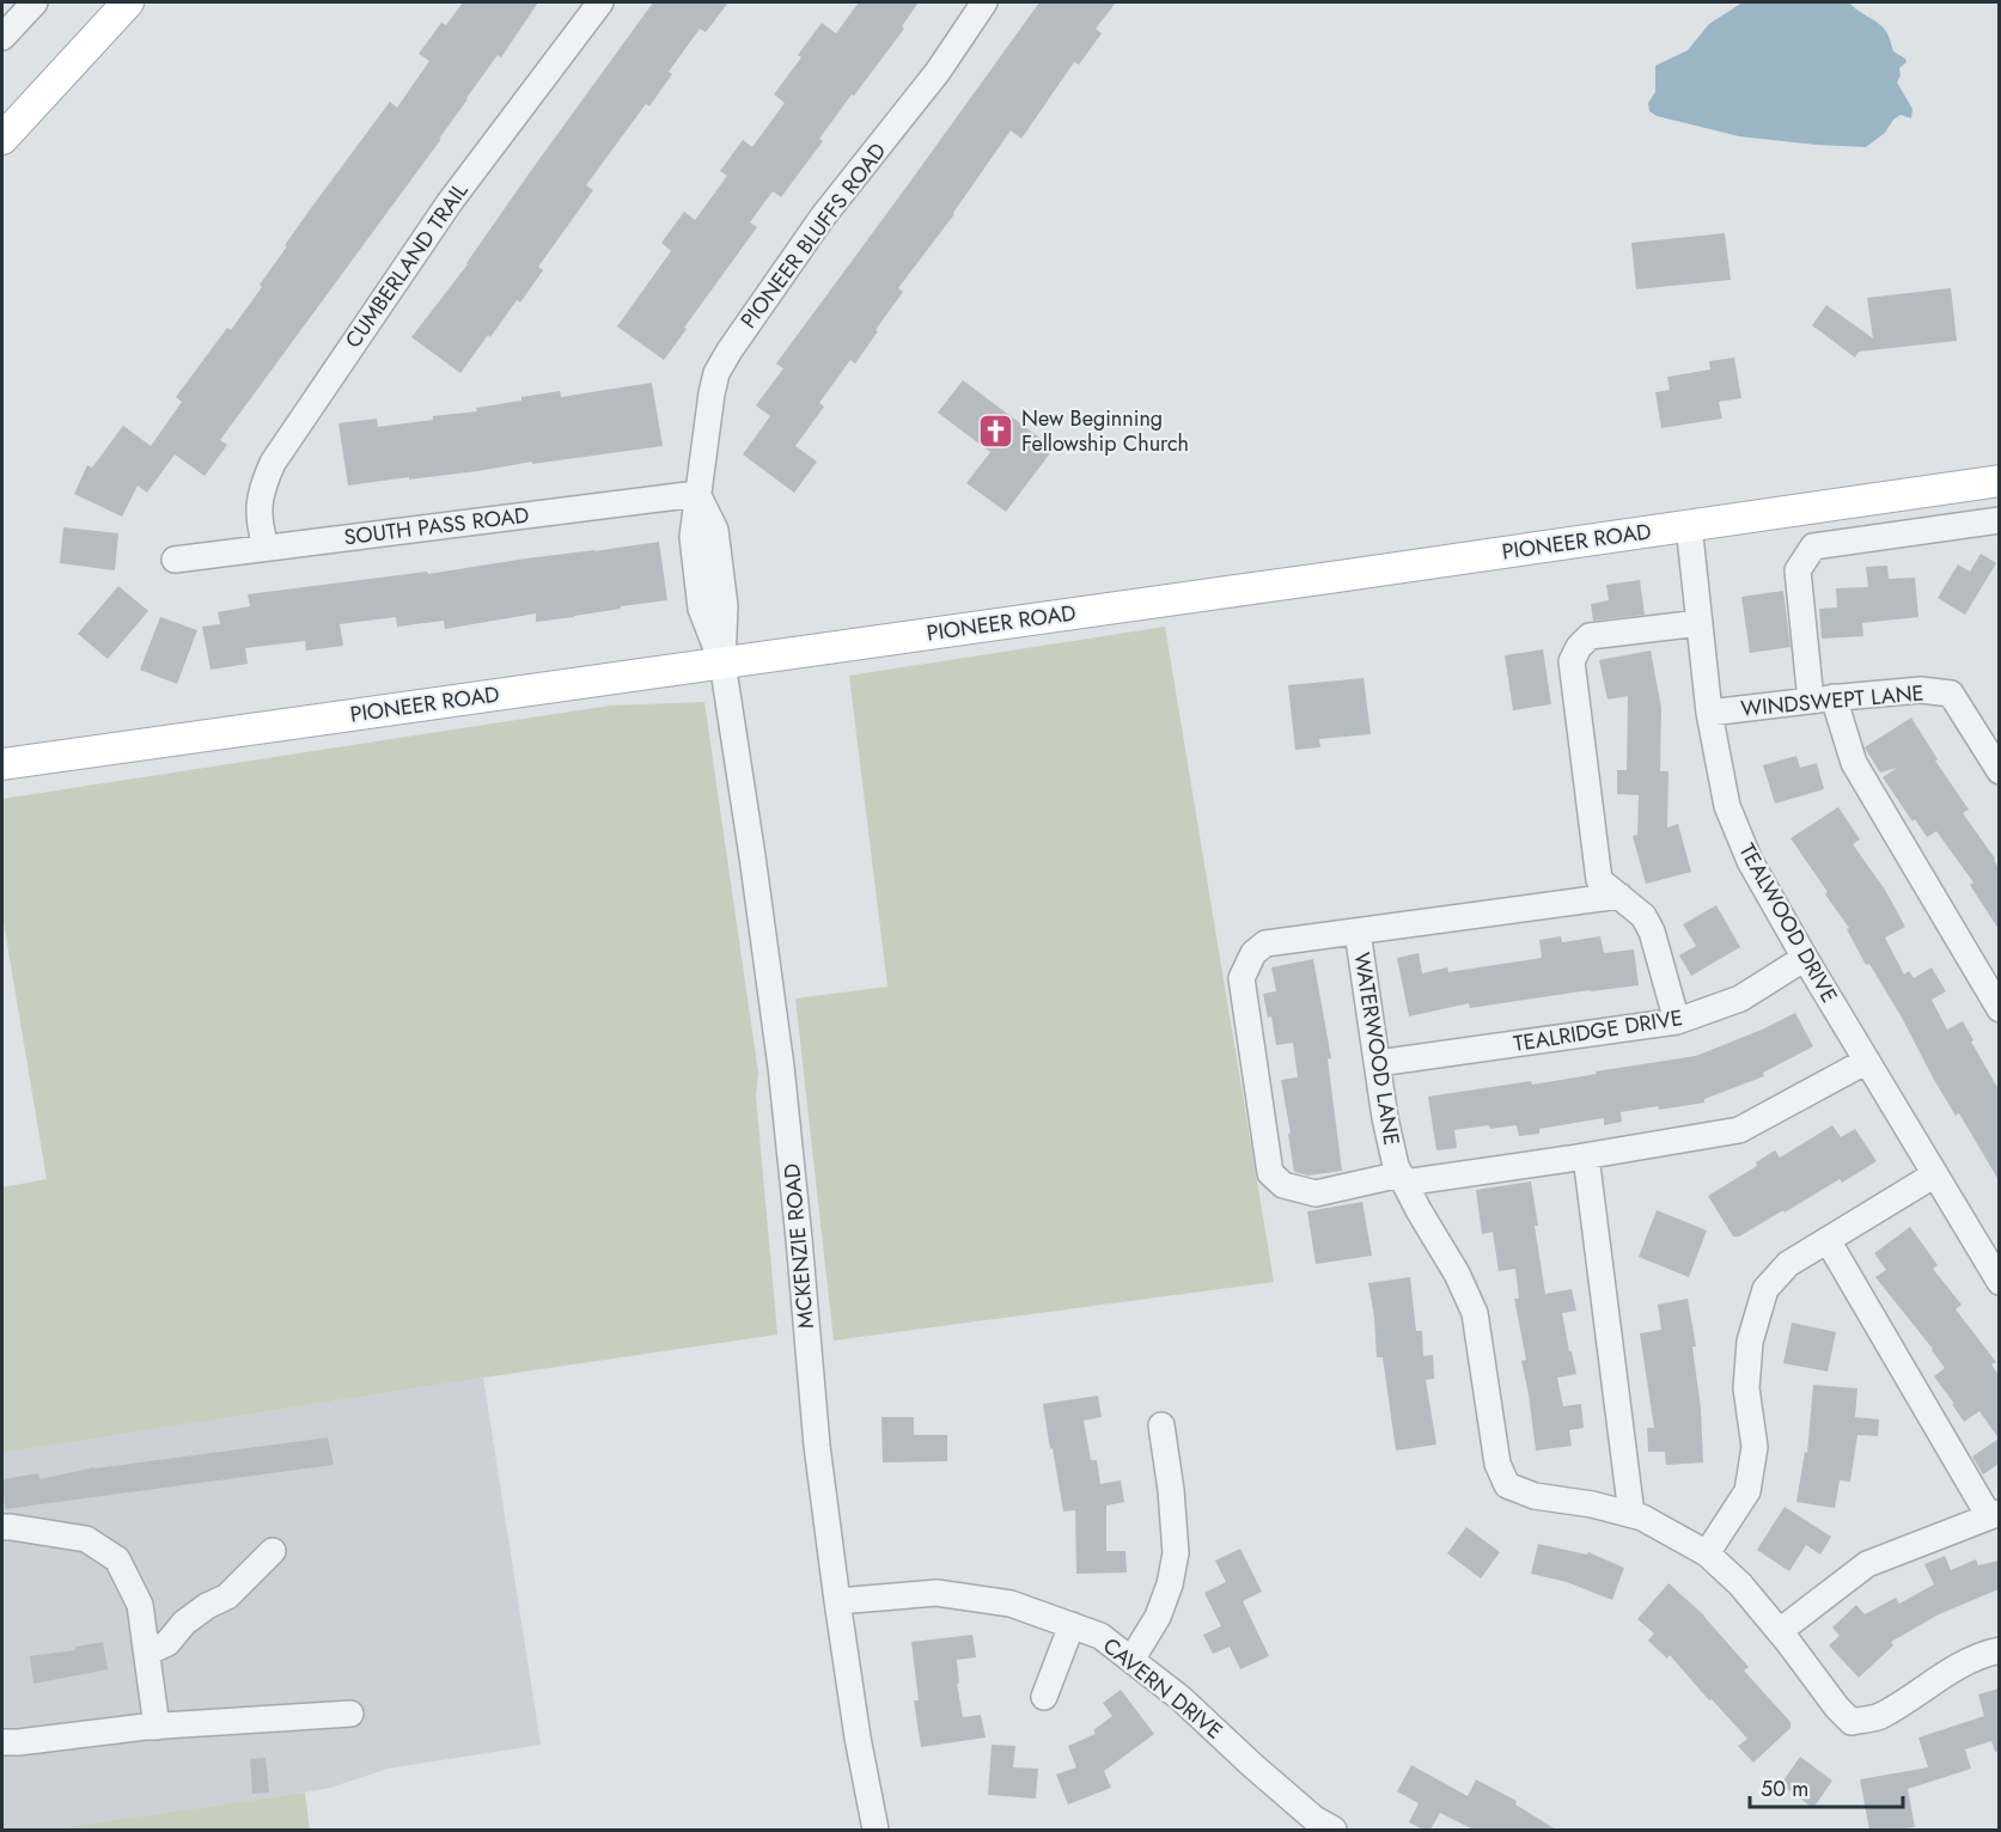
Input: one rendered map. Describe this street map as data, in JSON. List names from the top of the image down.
{
  "streets": {
    "main road": ["PIONEER ROAD"],
    "street": [
      "PIONEER BLUFFS ROAD",
      "CUMBERLAND TRAIL",
      "SOUTH PASS ROAD",
      "WINDSWEPT LANE",
      "TEALWOOD DRIVE",
      "TEALRIDGE DRIVE",
      "WATERWOOD LANE",
      "MCKENZIE ROAD",
      "CAVERN DRIVE"
    ]
  },
  "crossings": [
    ["PIONEER BLUFFS ROAD", "SOUTH PASS ROAD"],
    ["PIONEER BLUFFS ROAD", "PIONEER ROAD"],
    ["PIONEER BLUFFS ROAD", "MCKENZIE ROAD"],
    ["CUMBERLAND TRAIL", "SOUTH PASS ROAD"],
    ["PIONEER ROAD", "TEALWOOD DRIVE"],
    ["PIONEER ROAD", "MCKENZIE ROAD"],
    ["WINDSWEPT LANE", "TEALWOOD DRIVE"],
    ["TEALWOOD DRIVE", "TEALRIDGE DRIVE"],
    ["TEALRIDGE DRIVE", "WATERWOOD LANE"],
    ["MCKENZIE ROAD", "CAVERN DRIVE"]
  ],
  "places": {
    "church": ["New Beginning Fellowship Church"]
  },
  "scale_bar": "50 m"
}
